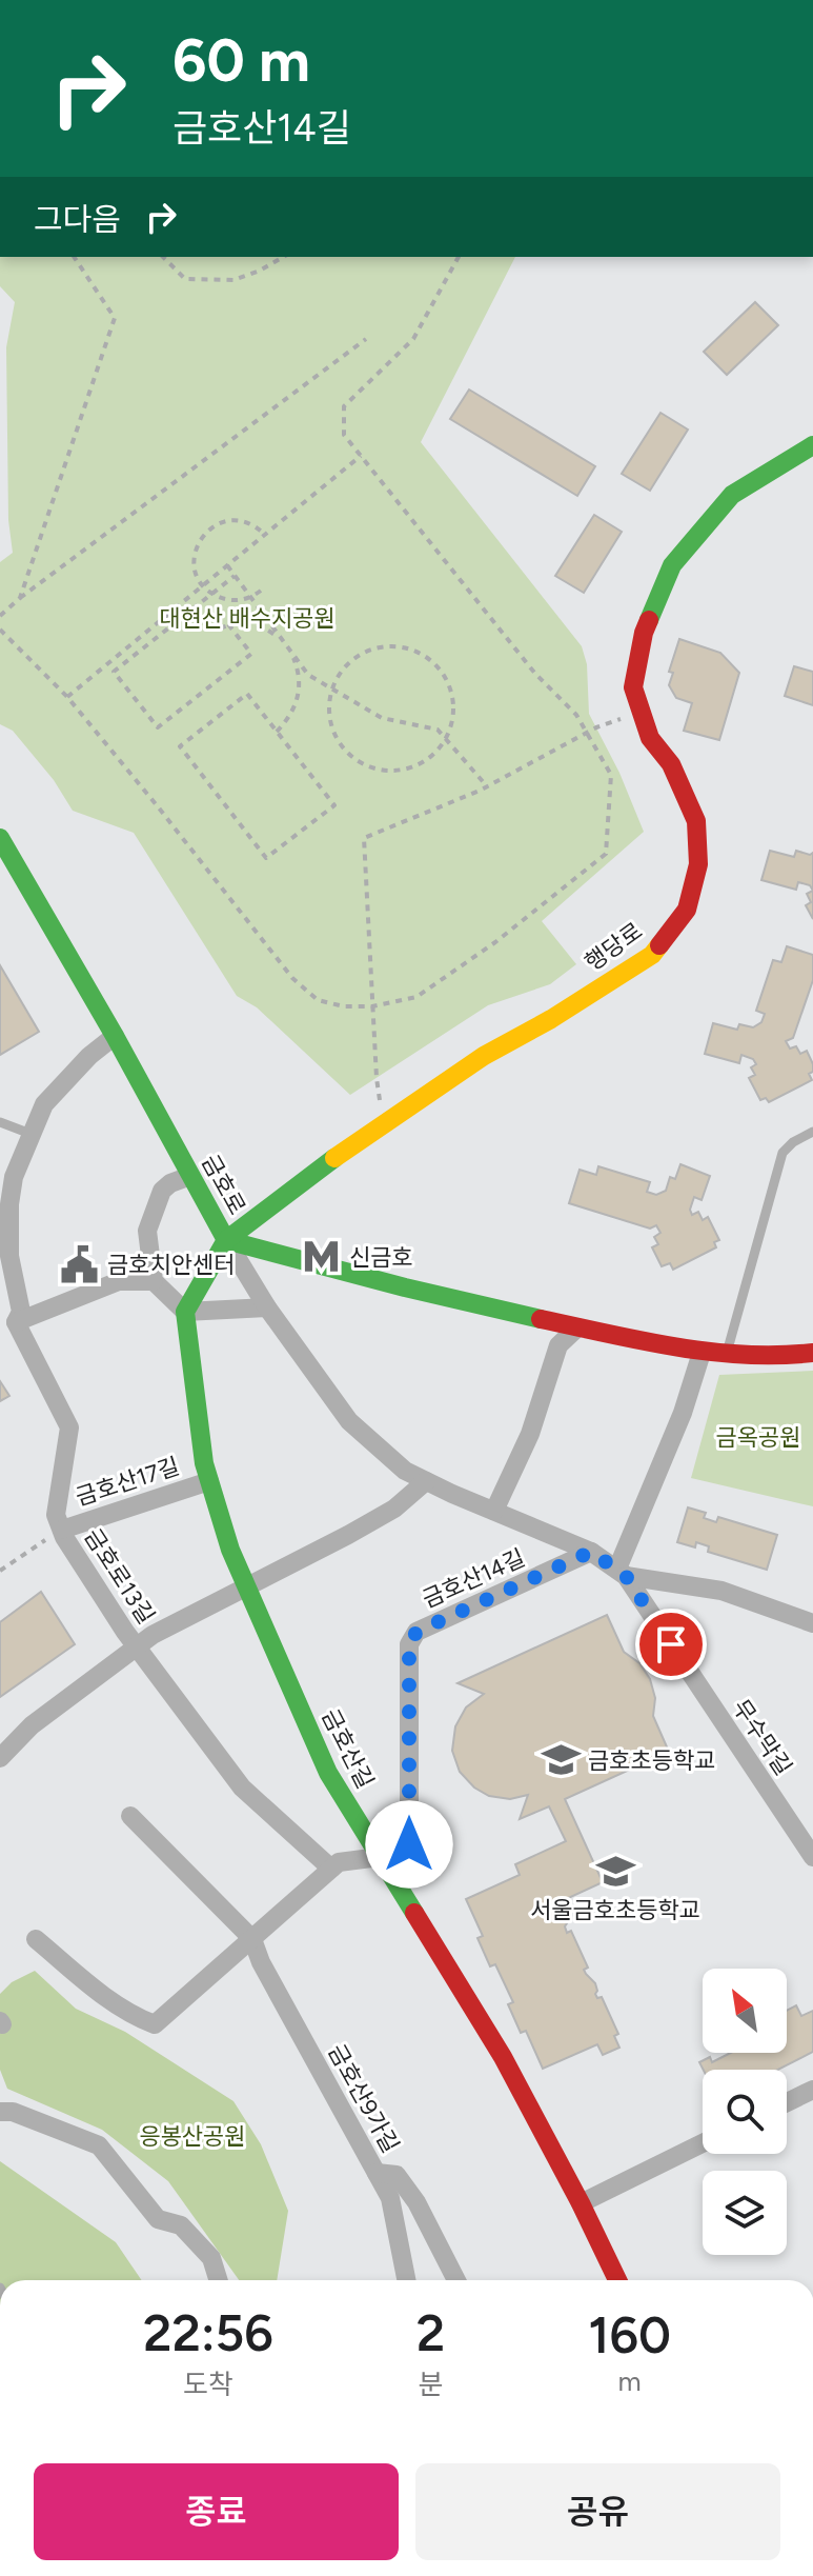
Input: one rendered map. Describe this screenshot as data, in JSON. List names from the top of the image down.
{
  "streets": {
    "street": [
      "행당로",
      "금호로",
      "금호산17길",
      "금호로13길",
      "금호산14길",
      "무수막길",
      "금호산길",
      "금호산9가길"
    ]
  },
  "crossings": [
    ["행당로", "금호로"],
    ["행당로", "무수막길"],
    ["금호로", "금호로13길"],
    ["금호로", "무수막길"],
    ["금호산17길", "금호로13길"],
    ["금호산17길", "금호산길"],
    ["금호산14길", "무수막길"],
    ["금호산14길", "금호산길"]
  ],
  "parks": ["대현산 배수지공원", "금옥공원", "응봉산공원"],
  "places": {
    "metro station": ["신금호"],
    "public building": ["금호치안센터"],
    "school or university": ["금호초등학교", "서울금호초등학교"]
  },
  "north": "top left",
  "page": {
    "turn": ["60 m", "금호산14길"],
    "then": "그다음",
    "eta": [
      "22:56",
      "도착",
      "2",
      "분",
      "160",
      "m"
    ],
    "buttons": ["종료", "공유"]
  }
}
